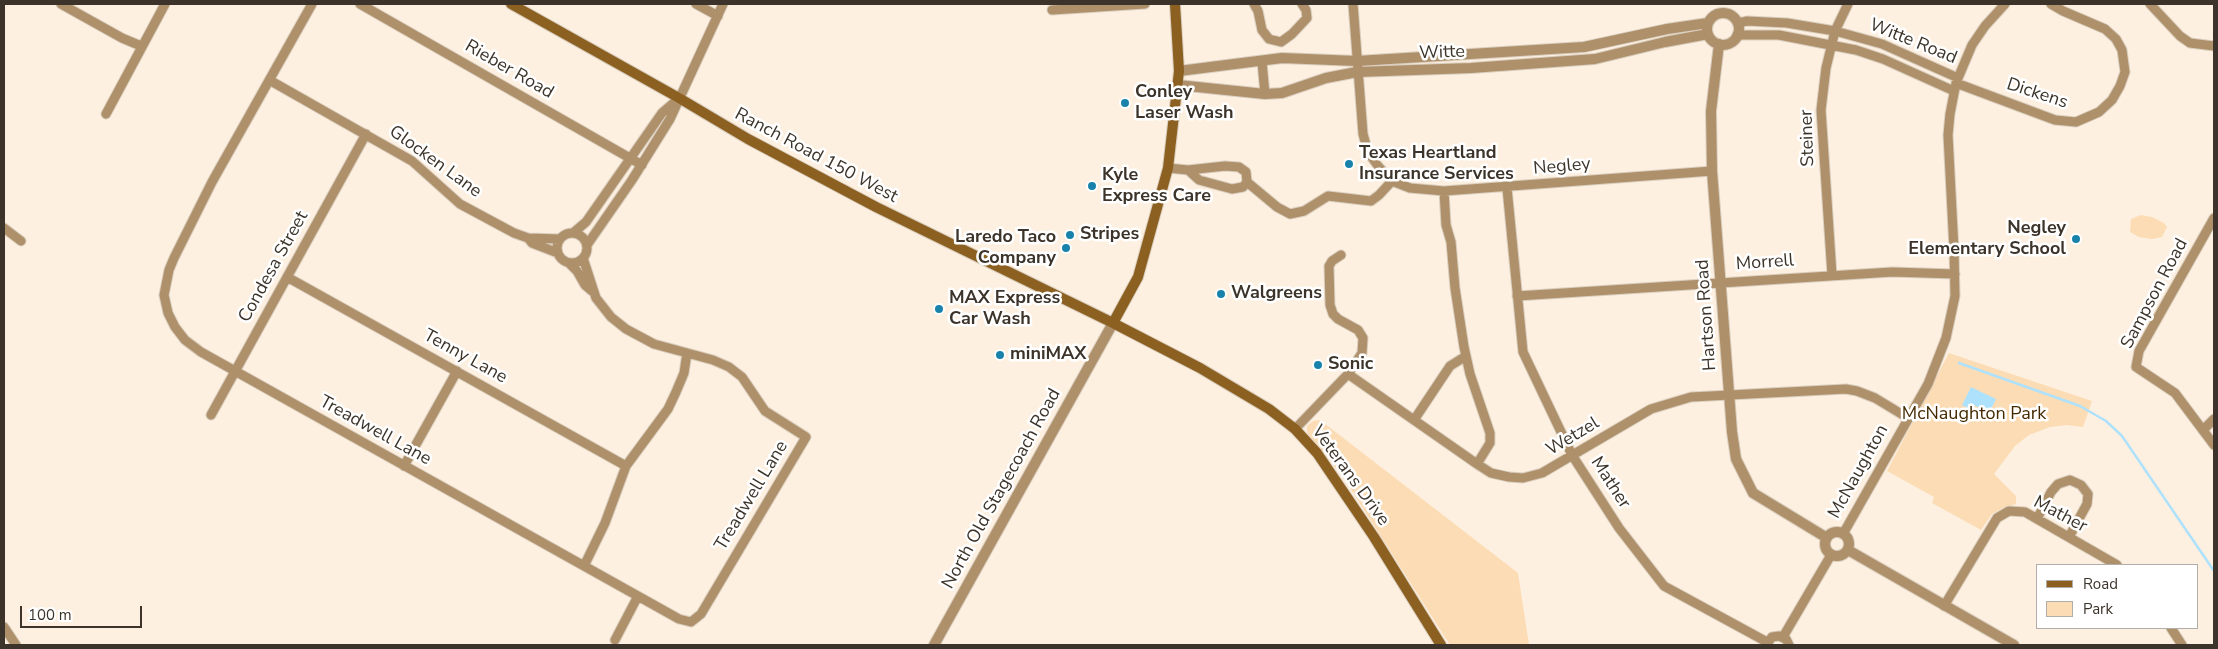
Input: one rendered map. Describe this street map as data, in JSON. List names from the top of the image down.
{
  "streets": {
    "main road": ["Ranch Road 150 West", "Veterans Drive"],
    "street": [
      "Witte Road",
      "Witte",
      "Rieber Road",
      "Dickens",
      "Steiner",
      "Glocken Lane",
      "Negley",
      "Morrell",
      "Condesa Street",
      "Sampson Road",
      "Hartson Road",
      "Tenny Lane",
      "Treadwell Lane",
      "Wetzel",
      "McNaughton",
      "Mather",
      "North Old Stagecoach Road"
    ]
  },
  "crossings": [
    ["Witte Road", "Witte"],
    ["Witte Road", "Dickens"],
    ["Witte Road", "Steiner"],
    ["Witte Road", "Hartson Road"],
    ["Witte Road", "McNaughton"],
    ["Witte", "Hartson Road"],
    ["Dickens", "McNaughton"],
    ["Steiner", "Morrell"],
    ["Ranch Road 150 West", "Veterans Drive"],
    ["Ranch Road 150 West", "North Old Stagecoach Road"],
    ["Glocken Lane", "Condesa Street"],
    ["Glocken Lane", "Treadwell Lane"],
    ["Negley", "Hartson Road"],
    ["Negley", "Mather"],
    ["Morrell", "Hartson Road"],
    ["Morrell", "McNaughton"],
    ["Morrell", "Mather"],
    ["Condesa Street", "Tenny Lane"],
    ["Condesa Street", "Treadwell Lane"],
    ["Hartson Road", "Wetzel"],
    ["Hartson Road", "McNaughton"],
    ["Wetzel", "McNaughton"],
    ["Wetzel", "Mather"],
    ["Veterans Drive", "North Old Stagecoach Road"]
  ],
  "parks": ["McNaughton Park"],
  "places": [
    "Conley Laser Wash",
    "Texas Heartland Insurance Services",
    "Kyle Express Care",
    "Stripes",
    "Negley Elementary School",
    "Laredo Taco Company",
    "Walgreens",
    "MAX Express Car Wash",
    "miniMAX",
    "Sonic"
  ],
  "legend": ["Road", "Park"],
  "scale_bar": "100 m"
}
